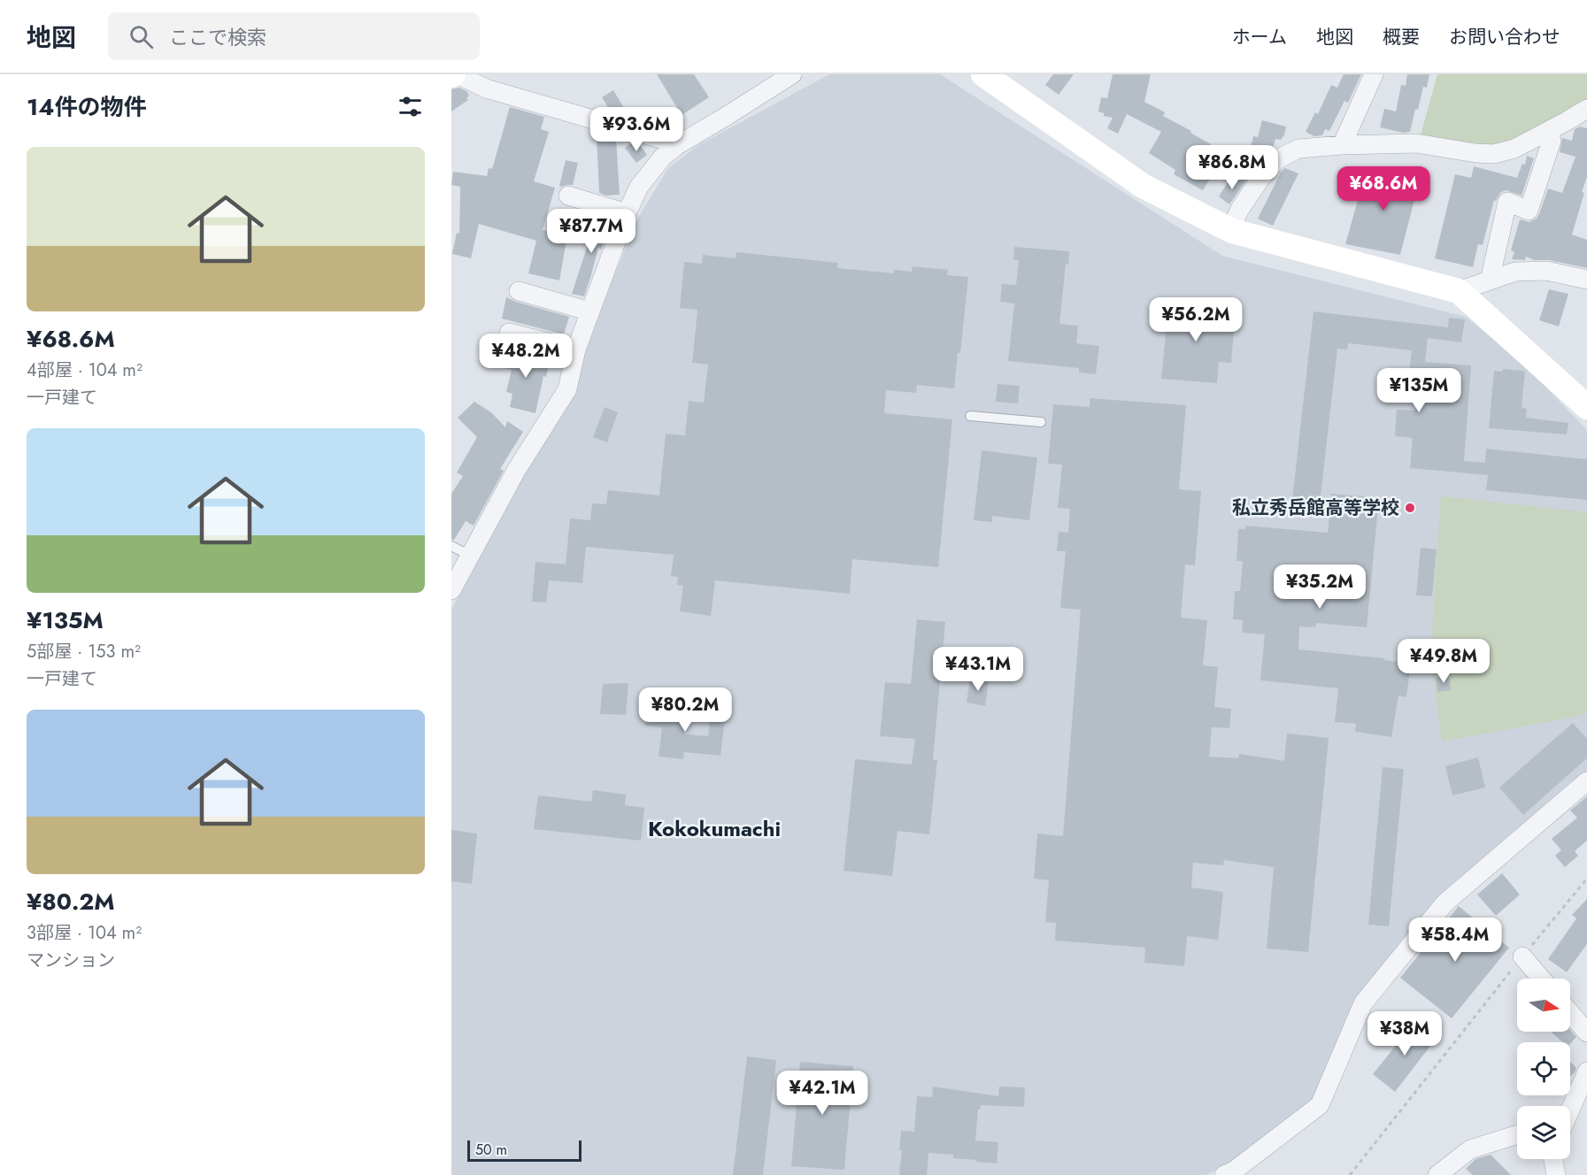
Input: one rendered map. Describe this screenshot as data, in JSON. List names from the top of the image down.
{
  "districts": ["Kokokumachi"],
  "places": ["私立秀岳館高等学校"],
  "scale_bar": "50 m",
  "north": "right",
  "page": {
    "header": "地図",
    "search": "ここで検索",
    "nav": [
      "ホーム",
      "地図",
      "概要",
      "お問い合わせ"
    ],
    "heading": "14件の物件",
    "price": [
      "¥93.6M",
      "¥86.8M",
      "¥68.6M",
      "¥87.7M",
      "¥56.2M",
      "¥48.2M",
      "¥135M",
      "¥35.2M",
      "¥49.8M",
      "¥43.1M",
      "¥80.2M",
      "¥58.4M",
      "¥38M",
      "¥42.1M"
    ],
    "list": [
      {
        "name": "¥68.6M",
        "note": "4部屋 · 104 m² · 一戸建て"
      },
      {
        "name": "¥135M",
        "note": "5部屋 · 153 m² · 一戸建て"
      },
      {
        "name": "¥80.2M",
        "note": "3部屋 · 104 m² · マンション"
      }
    ],
    "scale": "50 m"
  }
}
